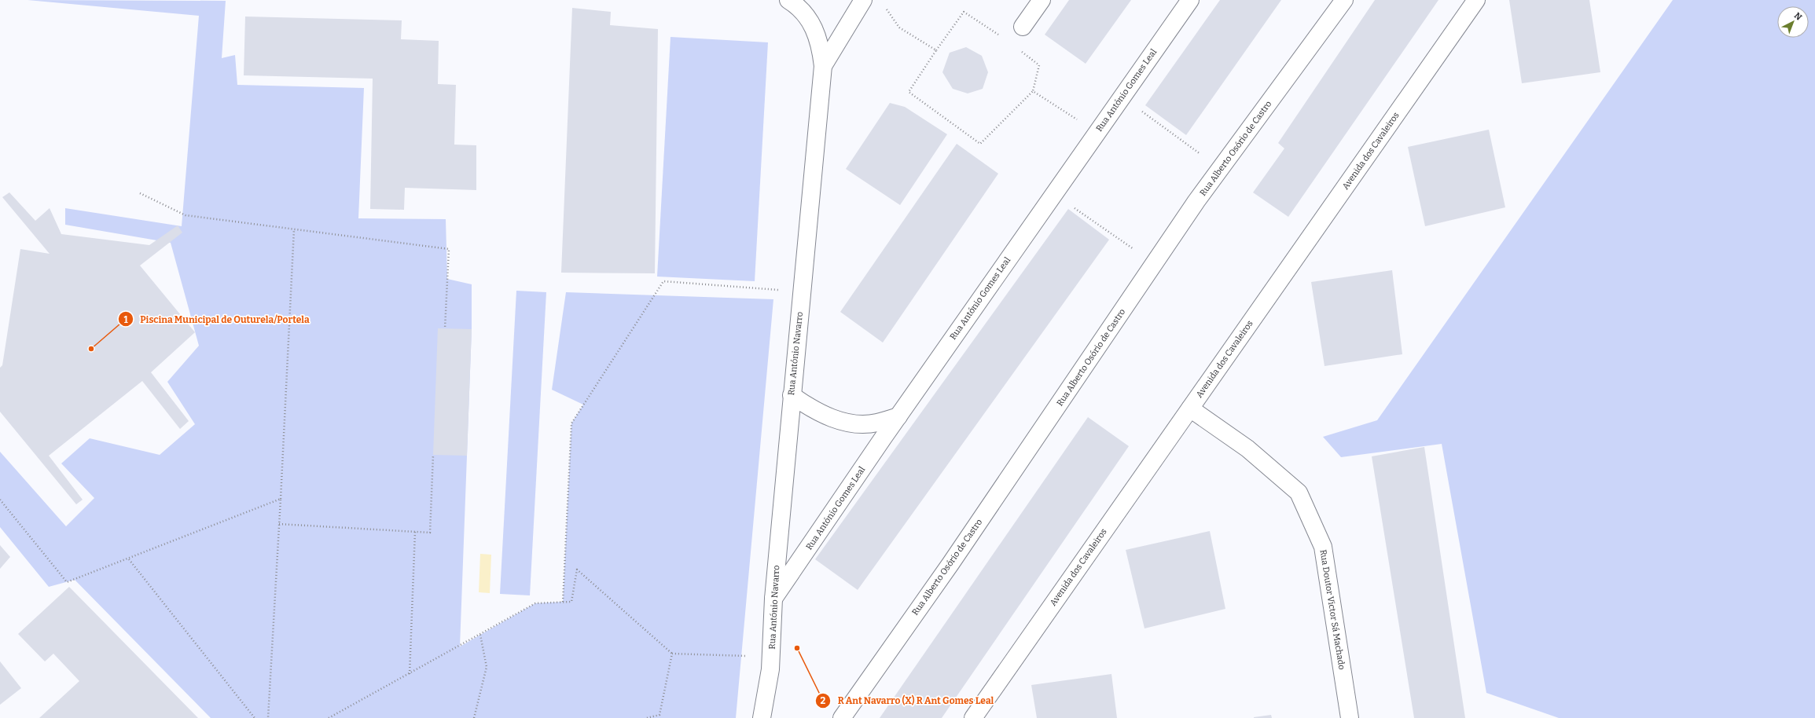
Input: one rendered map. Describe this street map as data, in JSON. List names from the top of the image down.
{
  "streets": {
    "street": [
      "Rua António Gomes Leal",
      "Rua Alberto Osório de Castro",
      "Avenida dos Cavaleiros",
      "Rua António Navarro",
      "Rua Doutor Victor Sá Machado"
    ]
  },
  "crossings": [
    ["Rua António Gomes Leal", "Rua António Navarro"],
    ["Avenida dos Cavaleiros", "Rua Doutor Victor Sá Machado"]
  ],
  "places": ["Piscina Municipal de Outurela/Portela", "R Ant Navarro (X) R Ant Gomes Leal"],
  "north": "top right"
}
